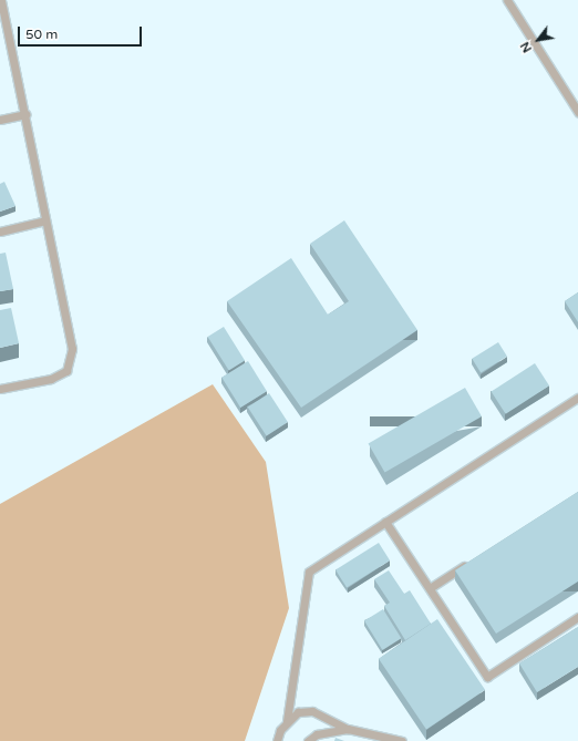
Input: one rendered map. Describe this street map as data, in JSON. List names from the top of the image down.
{
  "scale_bar": "50 m",
  "north": "bottom left"
}
